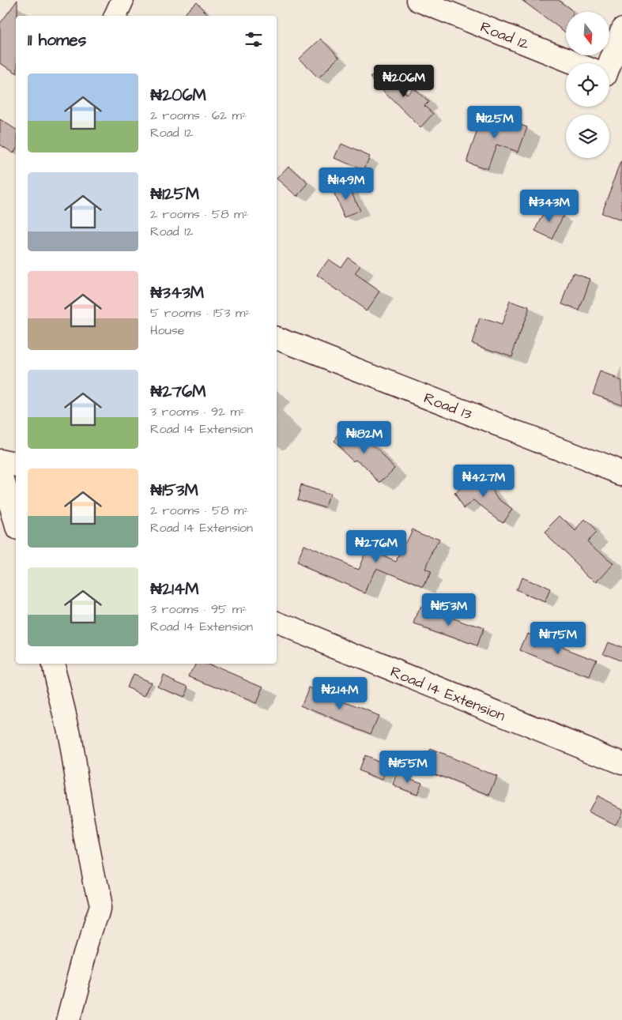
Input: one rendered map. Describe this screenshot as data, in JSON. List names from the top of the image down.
{
  "streets": {
    "street": ["Road 12", "Road 13", "Road 14 Extension"]
  },
  "north": "bottom",
  "page": {
    "heading": "11 homes",
    "list": [
      {
        "name": "₦206M",
        "note": "2 rooms · 62 m² · Road 12"
      },
      {
        "name": "₦125M",
        "note": "2 rooms · 58 m² · Road 12"
      },
      {
        "name": "₦343M",
        "note": "5 rooms · 153 m² · House"
      },
      {
        "name": "₦276M",
        "note": "3 rooms · 92 m² · Road 14 Extension"
      },
      {
        "name": "₦153M",
        "note": "2 rooms · 58 m² · Road 14 Extension"
      },
      {
        "name": "₦214M",
        "note": "3 rooms · 95 m² · Road 14 Extension"
      }
    ],
    "price": [
      "₦206M",
      "₦125M",
      "₦149M",
      "₦343M",
      "₦182M",
      "₦427M",
      "₦276M",
      "₦153M",
      "₦175M",
      "₦214M",
      "₦155M"
    ]
  }
}
